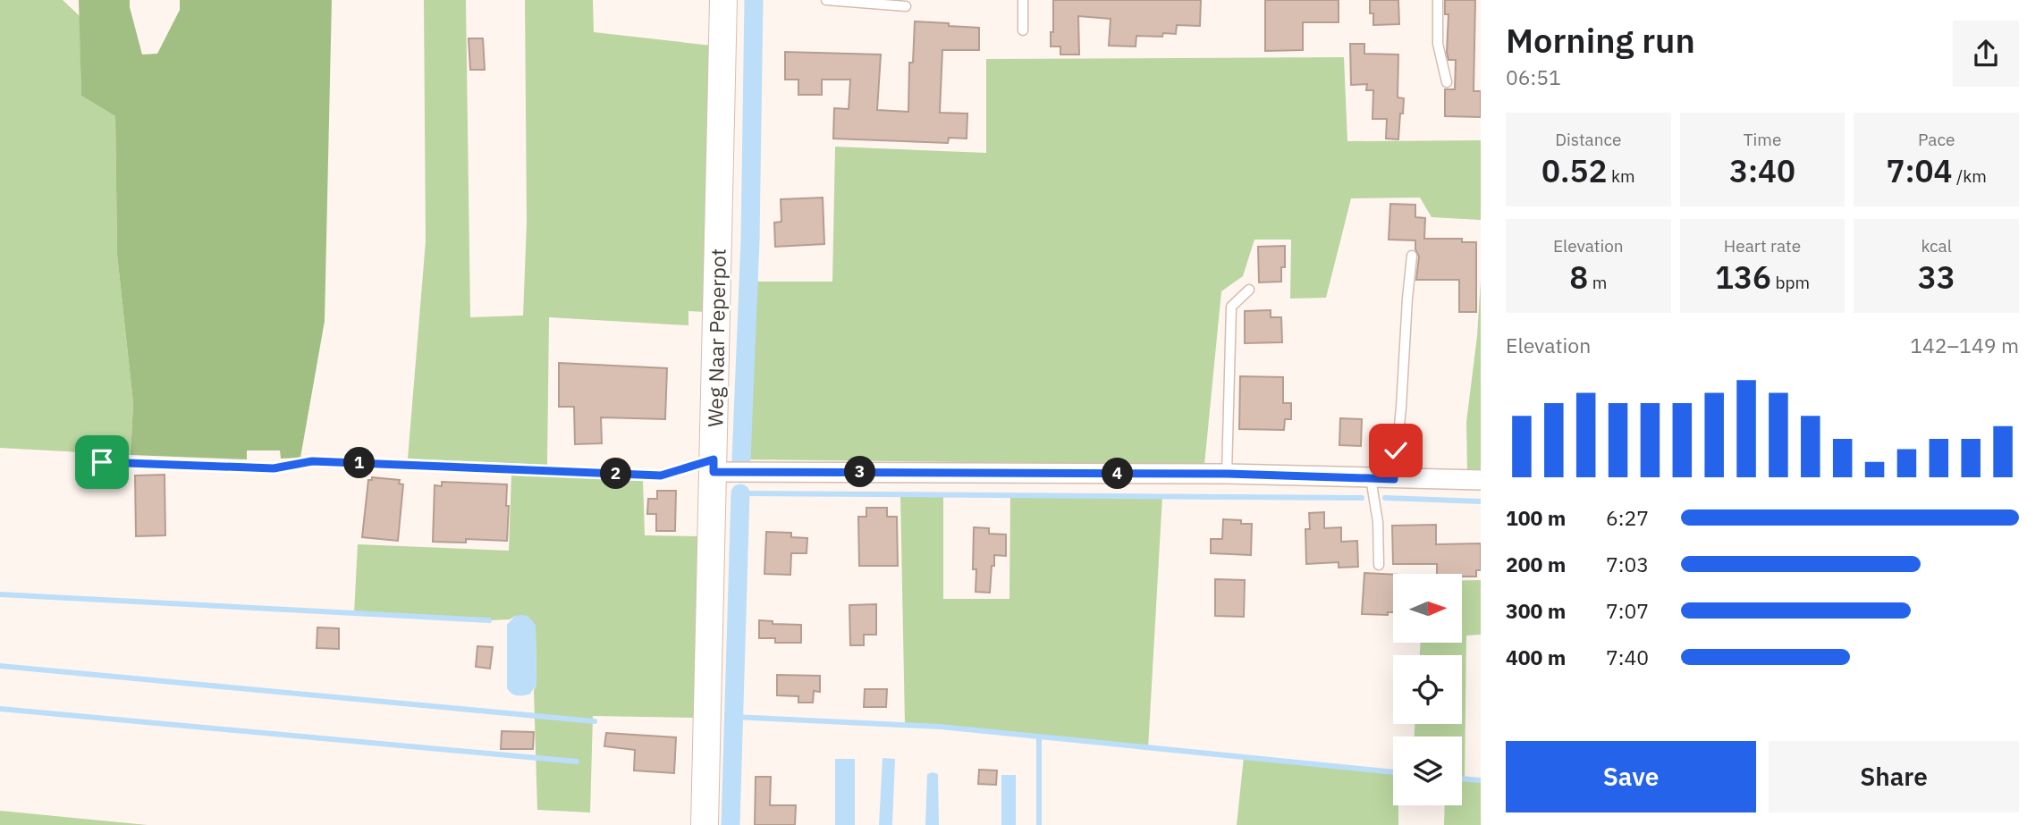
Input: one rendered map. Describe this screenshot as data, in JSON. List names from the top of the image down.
{
  "streets": {
    "street": ["Weg Naar Peperpot"]
  },
  "north": "right",
  "page": {
    "heading": ["Morning run", "06:51"],
    "stats": [
      ["Distance", "0.52 km"],
      ["Time", "3:40"],
      ["Pace", "7:04 /km"],
      ["Elevation", "8 m"],
      ["Heart rate", "136 bpm"],
      ["kcal", "33"]
    ],
    "chart": ["Elevation", "142–149 m"],
    "pins": [
      "1",
      "3",
      "2",
      "4"
    ],
    "list": [
      {
        "name": "100 m",
        "note": "6:27"
      },
      {
        "name": "200 m",
        "note": "7:03"
      },
      {
        "name": "300 m",
        "note": "7:07"
      },
      {
        "name": "400 m",
        "note": "7:40"
      }
    ],
    "buttons": ["Save", "Share"]
  }
}
